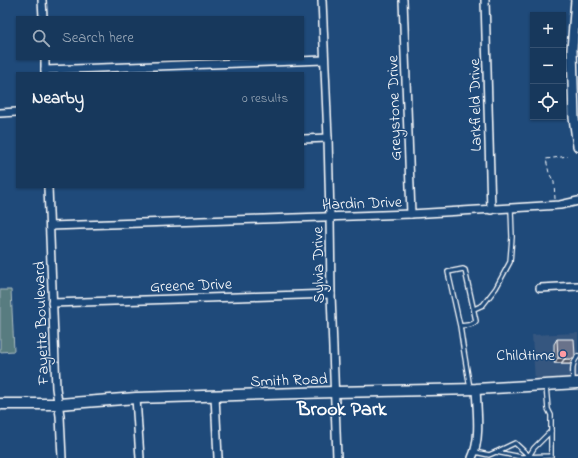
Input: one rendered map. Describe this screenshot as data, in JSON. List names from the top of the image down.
{
  "streets": {
    "main road": ["Smith Road"],
    "street": [
      "Larkfield Drive",
      "Greystone Drive",
      "Hardin Drive",
      "Sylvia Drive",
      "Greene Drive",
      "Fayette Boulevard"
    ]
  },
  "crossings": [
    ["Larkfield Drive", "Hardin Drive"],
    ["Greystone Drive", "Hardin Drive"],
    ["Hardin Drive", "Sylvia Drive"],
    ["Hardin Drive", "Fayette Boulevard"],
    ["Sylvia Drive", "Greene Drive"],
    ["Sylvia Drive", "Smith Road"],
    ["Greene Drive", "Fayette Boulevard"],
    ["Fayette Boulevard", "Smith Road"]
  ],
  "districts": ["Brook Park"],
  "places": ["Childtime"],
  "page": {
    "map_buttons": ["+", "−"],
    "search": "Search here",
    "heading": ["Nearby", "0 results"]
  }
}
